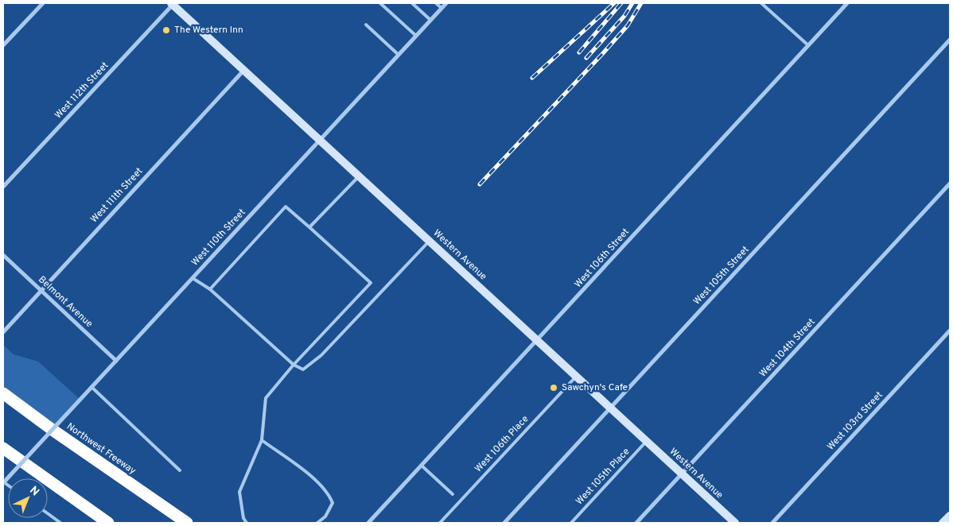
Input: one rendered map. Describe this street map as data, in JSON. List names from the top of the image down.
{
  "streets": {
    "highway": ["Northwest Freeway"],
    "street": [
      "West 112th Street",
      "West 111th Street",
      "West 110th Street",
      "Western Avenue",
      "West 106th Street",
      "West 105th Street",
      "Belmont Avenue",
      "West 104th Street",
      "West 103rd Street"
    ],
    "lane": ["West 106th Place", "West 105th Place"]
  },
  "crossings": [
    ["West 112th Street", "Western Avenue"],
    ["West 111th Street", "Western Avenue"],
    ["West 111th Street", "Belmont Avenue"],
    ["West 110th Street", "Western Avenue"],
    ["West 110th Street", "Belmont Avenue"],
    ["Western Avenue", "West 106th Street"],
    ["Western Avenue", "West 105th Street"],
    ["Western Avenue", "West 104th Street"],
    ["Western Avenue", "West 106th Place"],
    ["Western Avenue", "West 105th Place"]
  ],
  "places": ["The Western Inn", "Sawchyn's Cafe"],
  "north": "top right"
}
